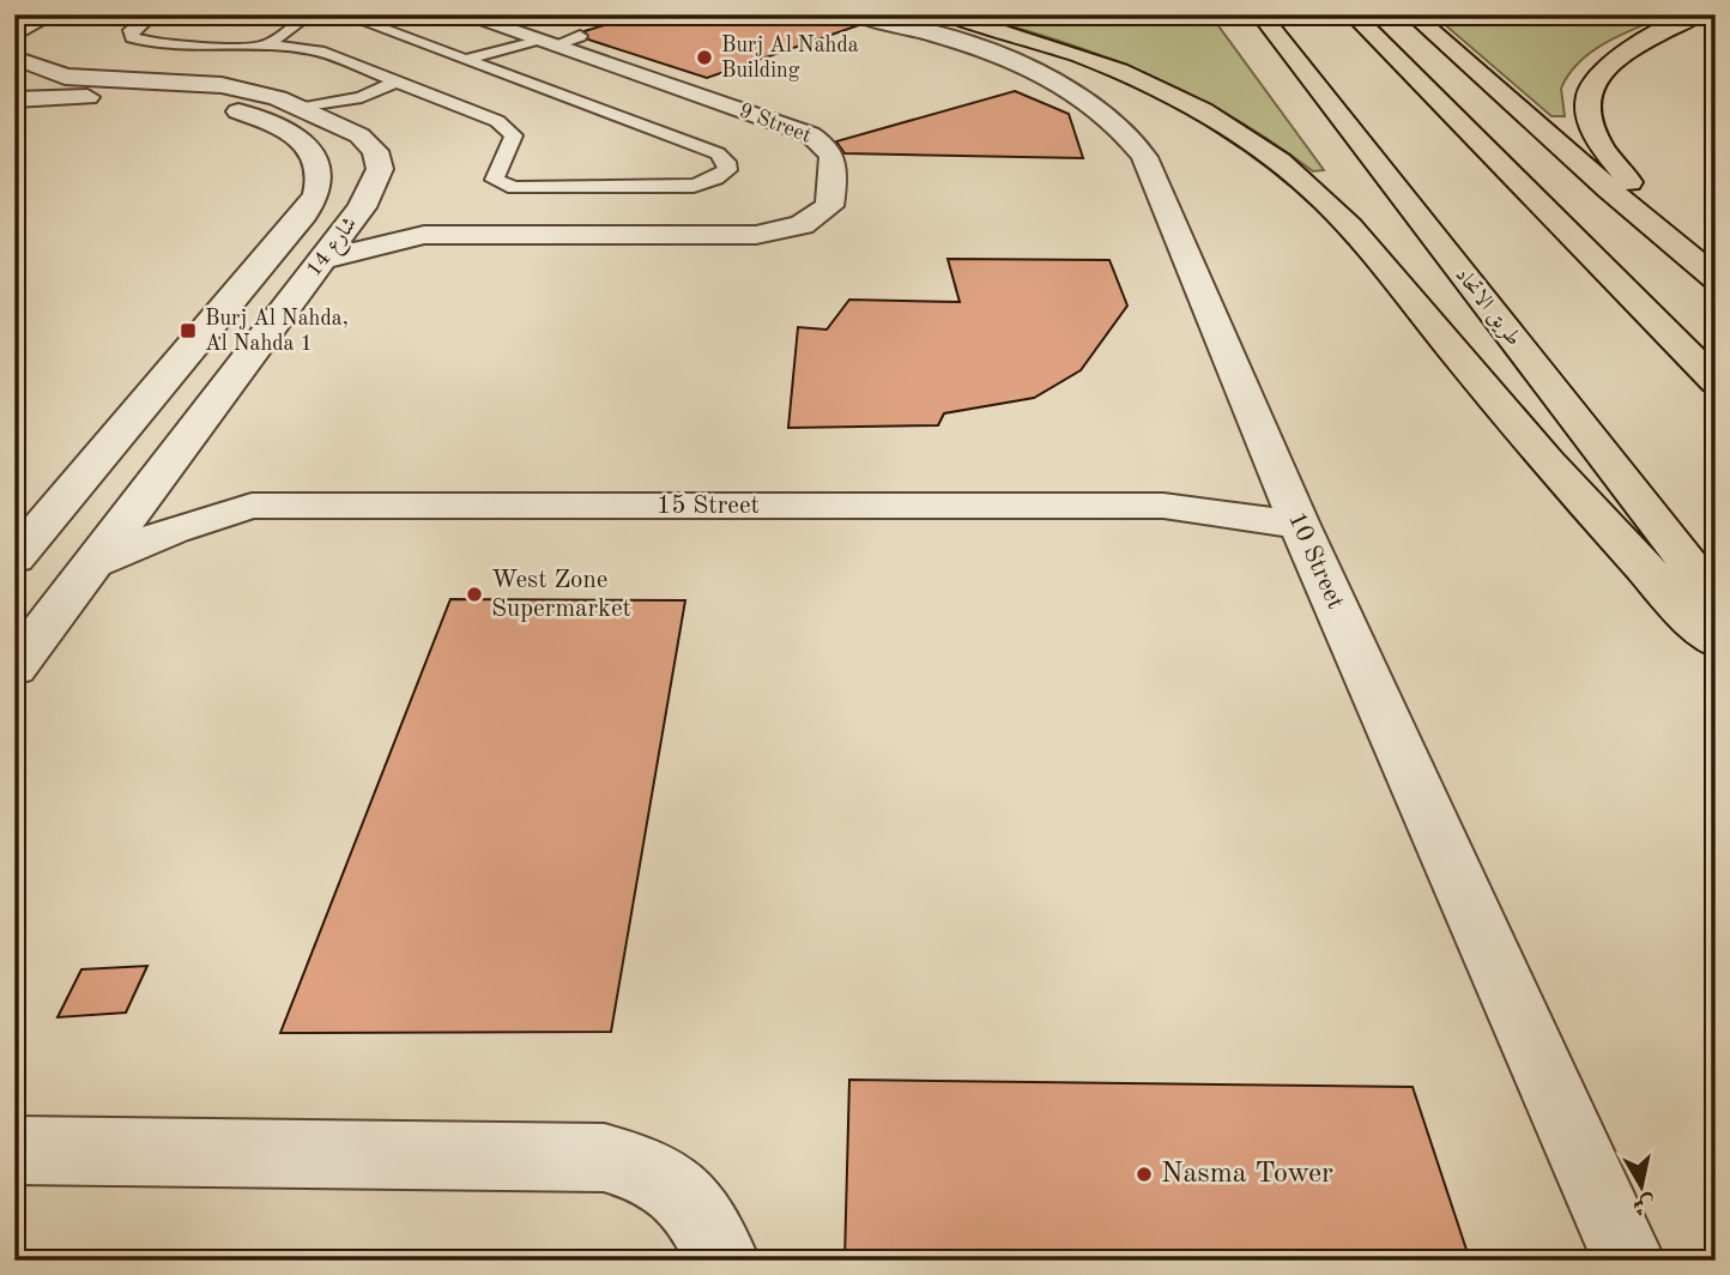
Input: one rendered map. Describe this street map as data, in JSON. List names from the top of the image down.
{
  "streets": {
    "highway": ["طريق الاتحاد"],
    "street": [
      "9 Street",
      "شارع 14",
      "15 Street",
      "10 Street"
    ]
  },
  "places": {
    "other": ["Burj Al Nahda Building", "West Zone Supermarket", "Nasma Tower"],
    "transit": ["Burj Al Nahda, Al Nahda 1"]
  },
  "north": "bottom"
}
